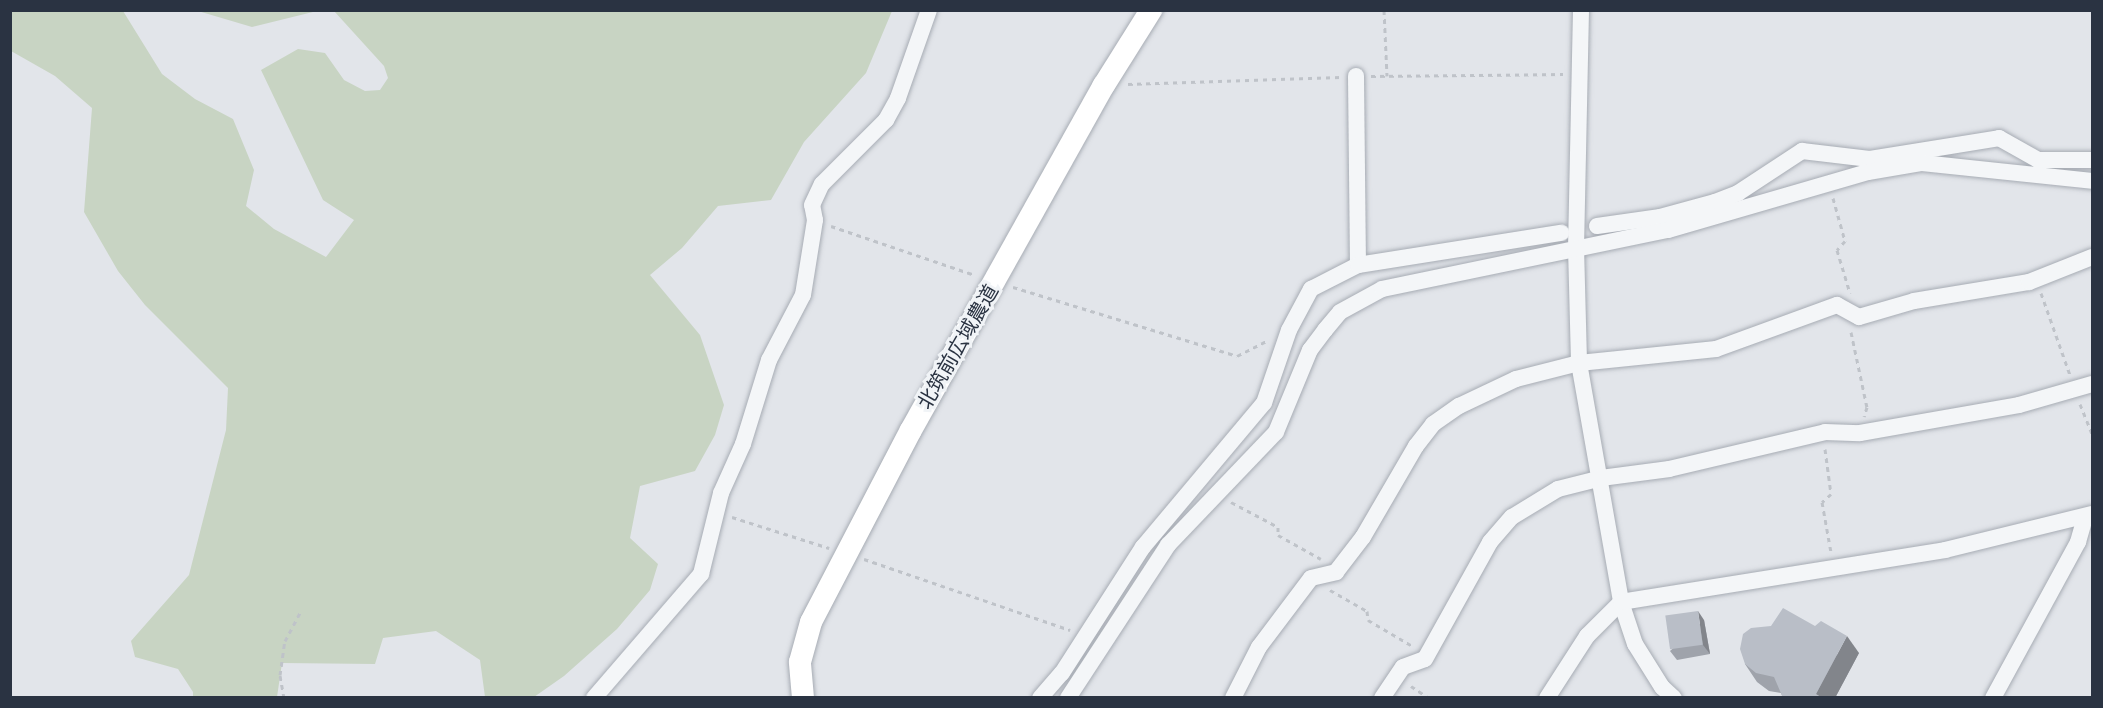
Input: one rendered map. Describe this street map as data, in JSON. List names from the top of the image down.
{
  "streets": {
    "street": ["北筑前広域農道"]
  }
}
